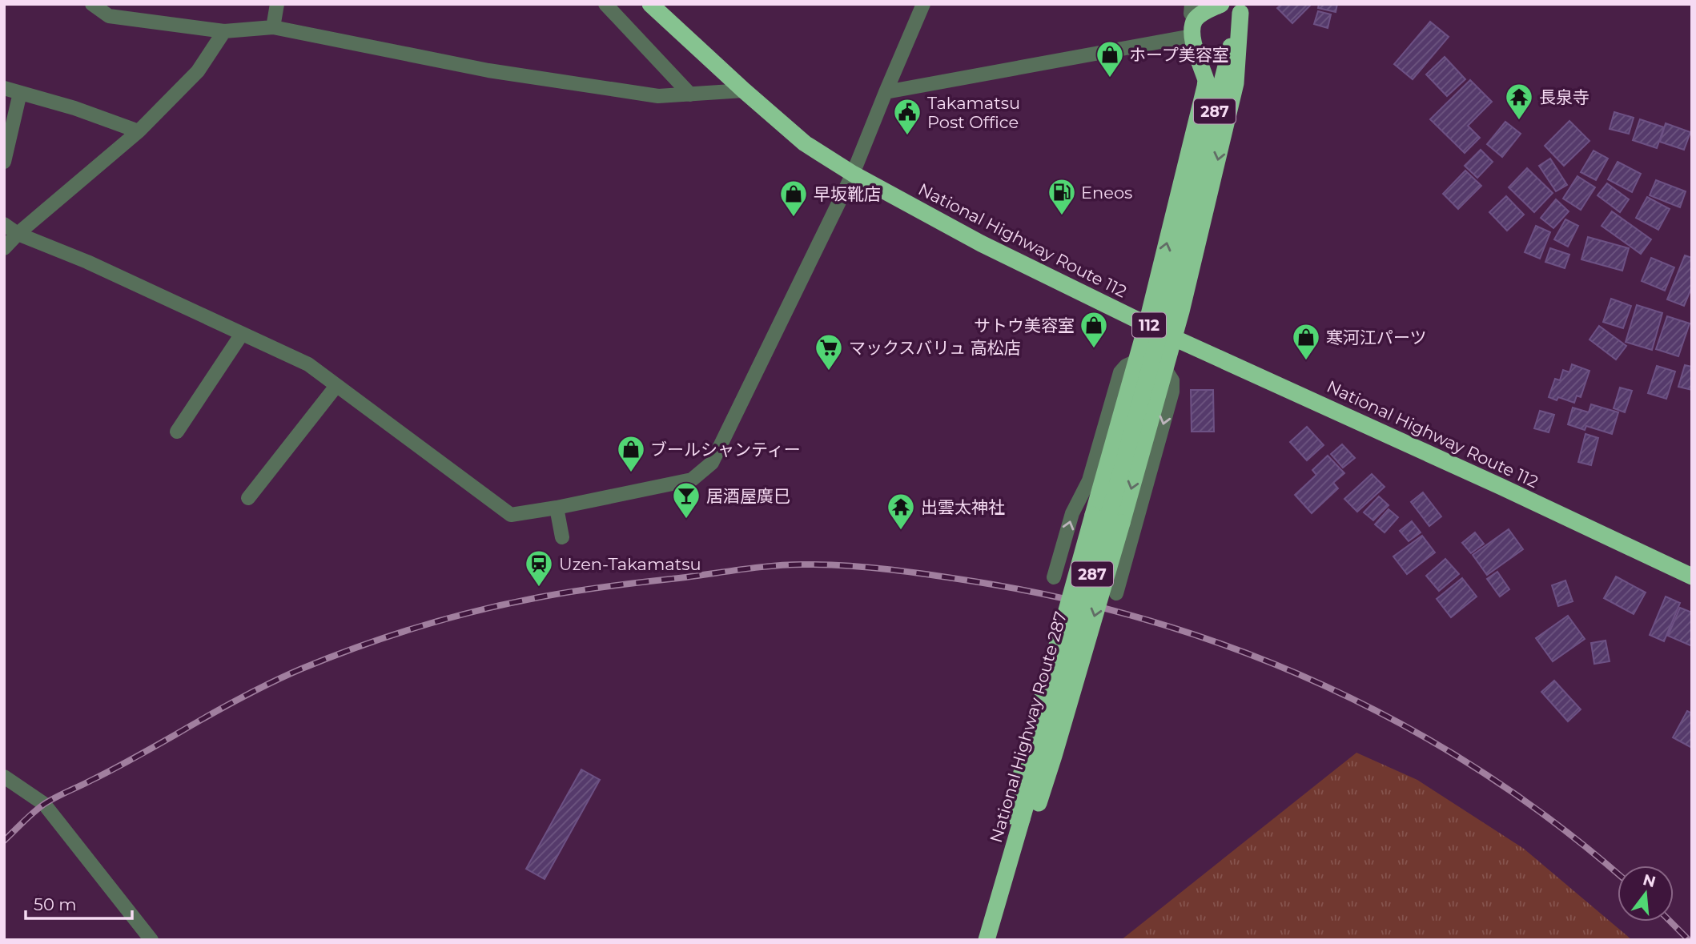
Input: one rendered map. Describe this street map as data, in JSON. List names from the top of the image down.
{
  "streets": {
    "highway": [
      "287",
      "National Highway Route 112",
      "112",
      "National Highway Route 287"
    ]
  },
  "crossings": [
    ["287", "National Highway Route 112"],
    ["287", "National Highway Route 287"]
  ],
  "places": {
    "shop": [
      "ホープ美容室",
      "早坂靴店",
      "サトウ美容室",
      "寒河江パーツ",
      "ブールシャンティー"
    ],
    "temple": ["長泉寺", "出雲太神社"],
    "public building": ["Takamatsu Post Office"],
    "fuel station": ["Eneos"],
    "supermarket": ["マックスバリュ 高松店"],
    "bar": ["居酒屋廣巳"],
    "station": ["Uzen-Takamatsu"]
  },
  "scale_bar": "50 m",
  "north": "top"
}
